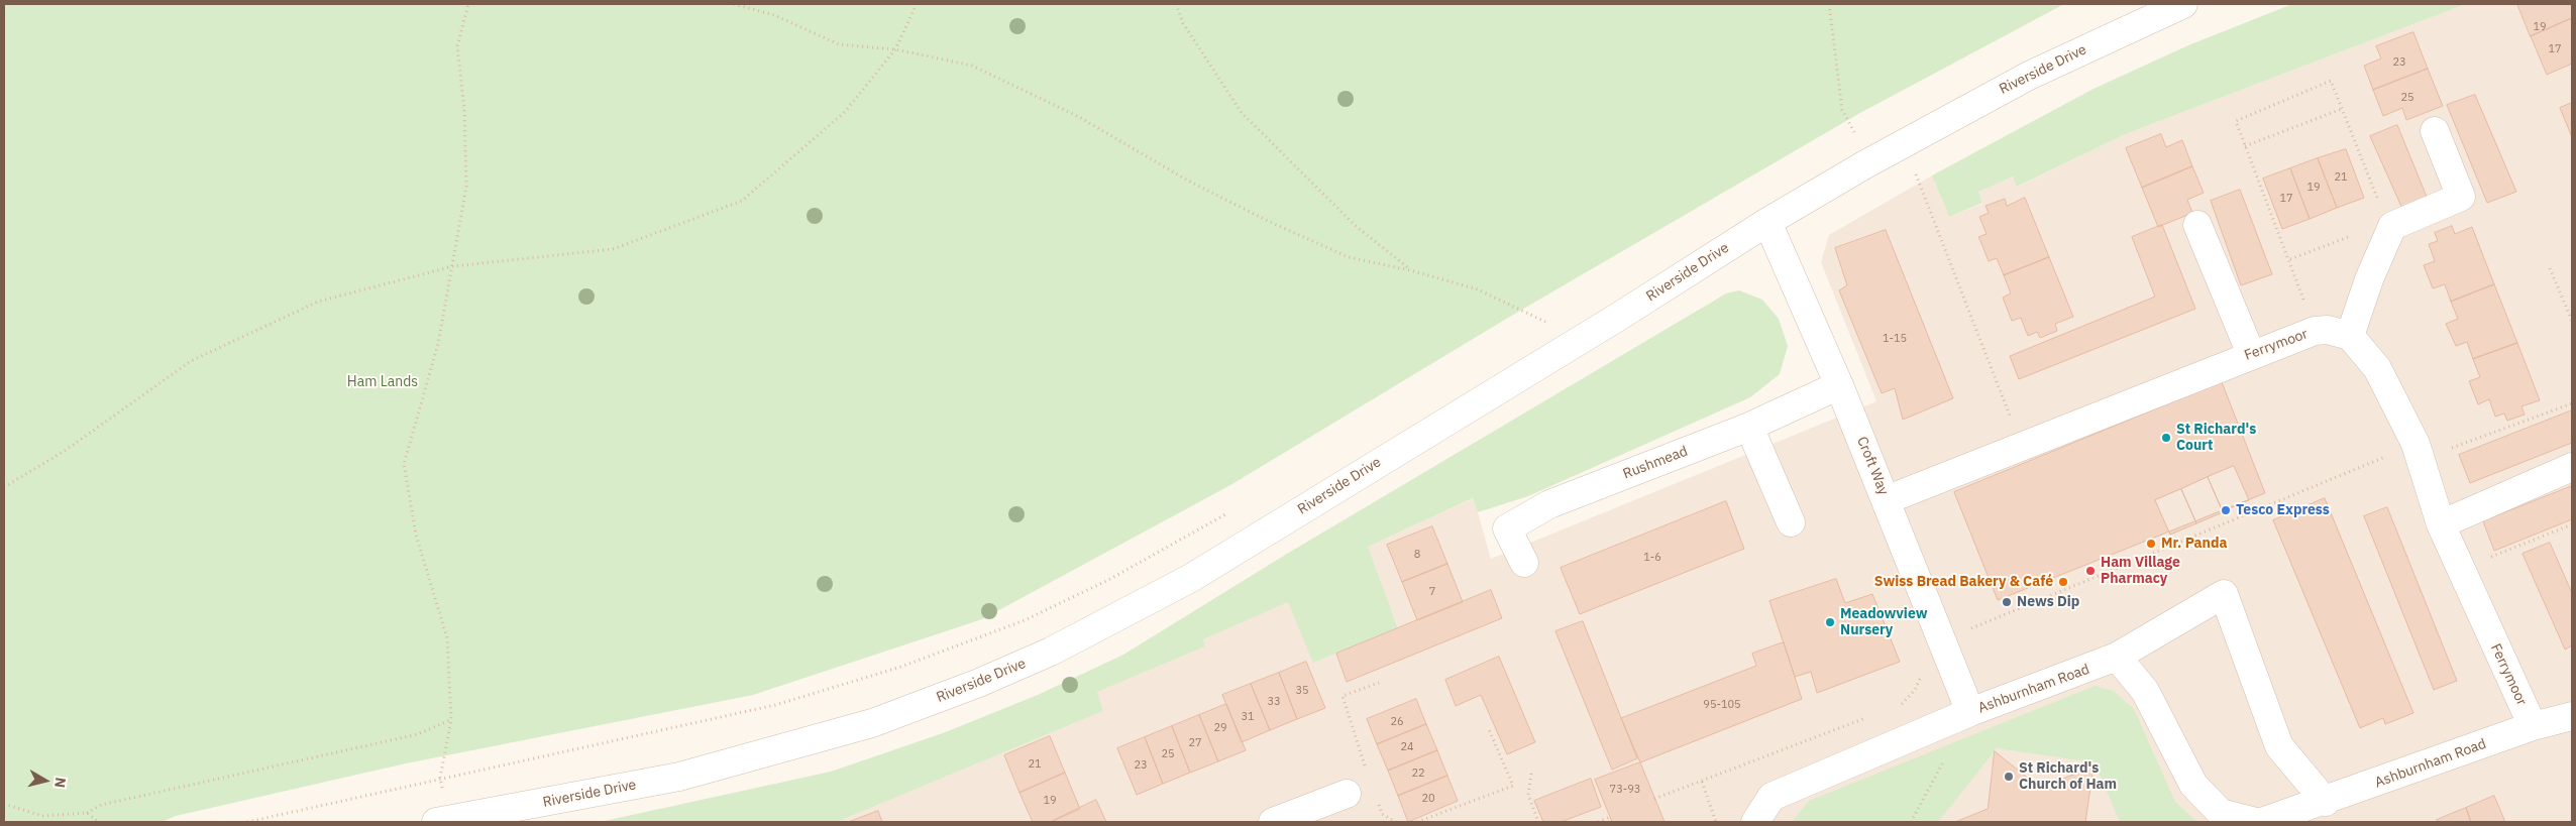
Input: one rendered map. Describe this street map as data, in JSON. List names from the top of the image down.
{
  "streets": {
    "street": [
      "Riverside Drive",
      "Ferrymoor",
      "Rushmead",
      "Croft Way",
      "Ashburnham Road"
    ]
  },
  "crossings": [
    ["Riverside Drive", "Croft Way"],
    ["Ferrymoor", "Croft Way"],
    ["Ferrymoor", "Ashburnham Road"],
    ["Rushmead", "Croft Way"],
    ["Croft Way", "Ashburnham Road"]
  ],
  "parks": ["Ham Lands"],
  "places": [
    "St Richard's Court",
    "Tesco Express",
    "Mr. Panda",
    "Ham Village Pharmacy",
    "Swiss Bread Bakery & Café",
    "News Dip",
    "Meadowview Nursery",
    "St Richard's Church of Ham"
  ],
  "house_numbers": [
    "19",
    "17",
    "23",
    "25",
    "21",
    "19",
    "17",
    "1-15",
    "8",
    "1-6",
    "7",
    "35",
    "33",
    "95-105",
    "31",
    "26",
    "29",
    "27",
    "24",
    "25",
    "21",
    "23",
    "22",
    "73-93",
    "20",
    "19"
  ],
  "north": "right"
}
